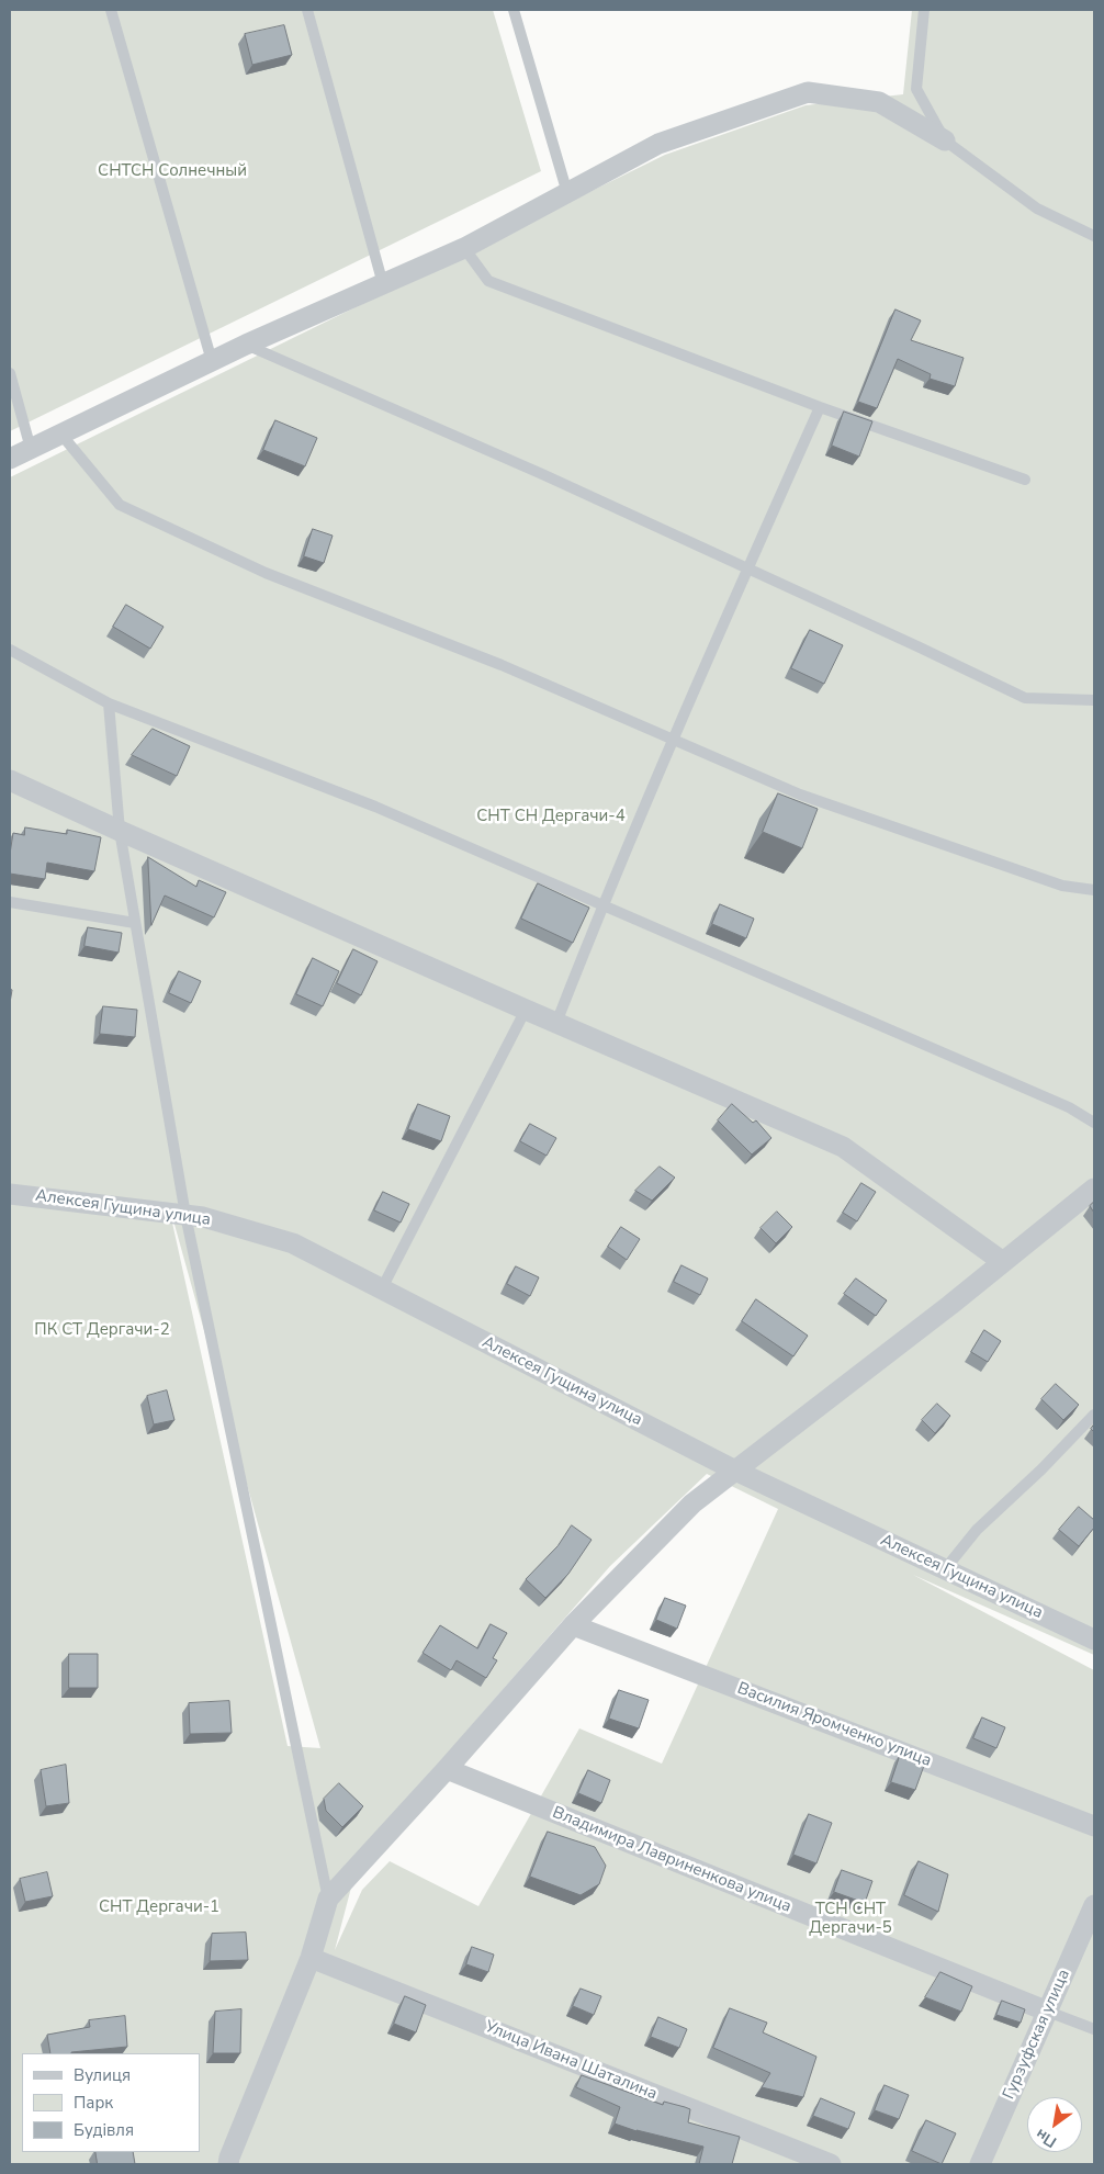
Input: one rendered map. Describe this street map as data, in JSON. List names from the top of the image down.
{
  "streets": {
    "street": [
      "Алексея Гущина улица",
      "Василия Яромченко улица",
      "Владимира Лавриненкова улица",
      "Гурзуфская улица",
      "Улица Ивана Шаталина"
    ]
  },
  "crossings": [
    ["Владимира Лавриненкова улица", "Гурзуфская улица"]
  ],
  "parks": [
    "СНТСН Солнечный",
    "СНТ СН Дергачи-4",
    "ПК СТ Дергачи-2",
    "СНТ Дергачи-1",
    "ТСН СНТ Дергачи-5"
  ],
  "legend": ["Вулиця", "Парк", "Будівля"],
  "north": "bottom left"
}
